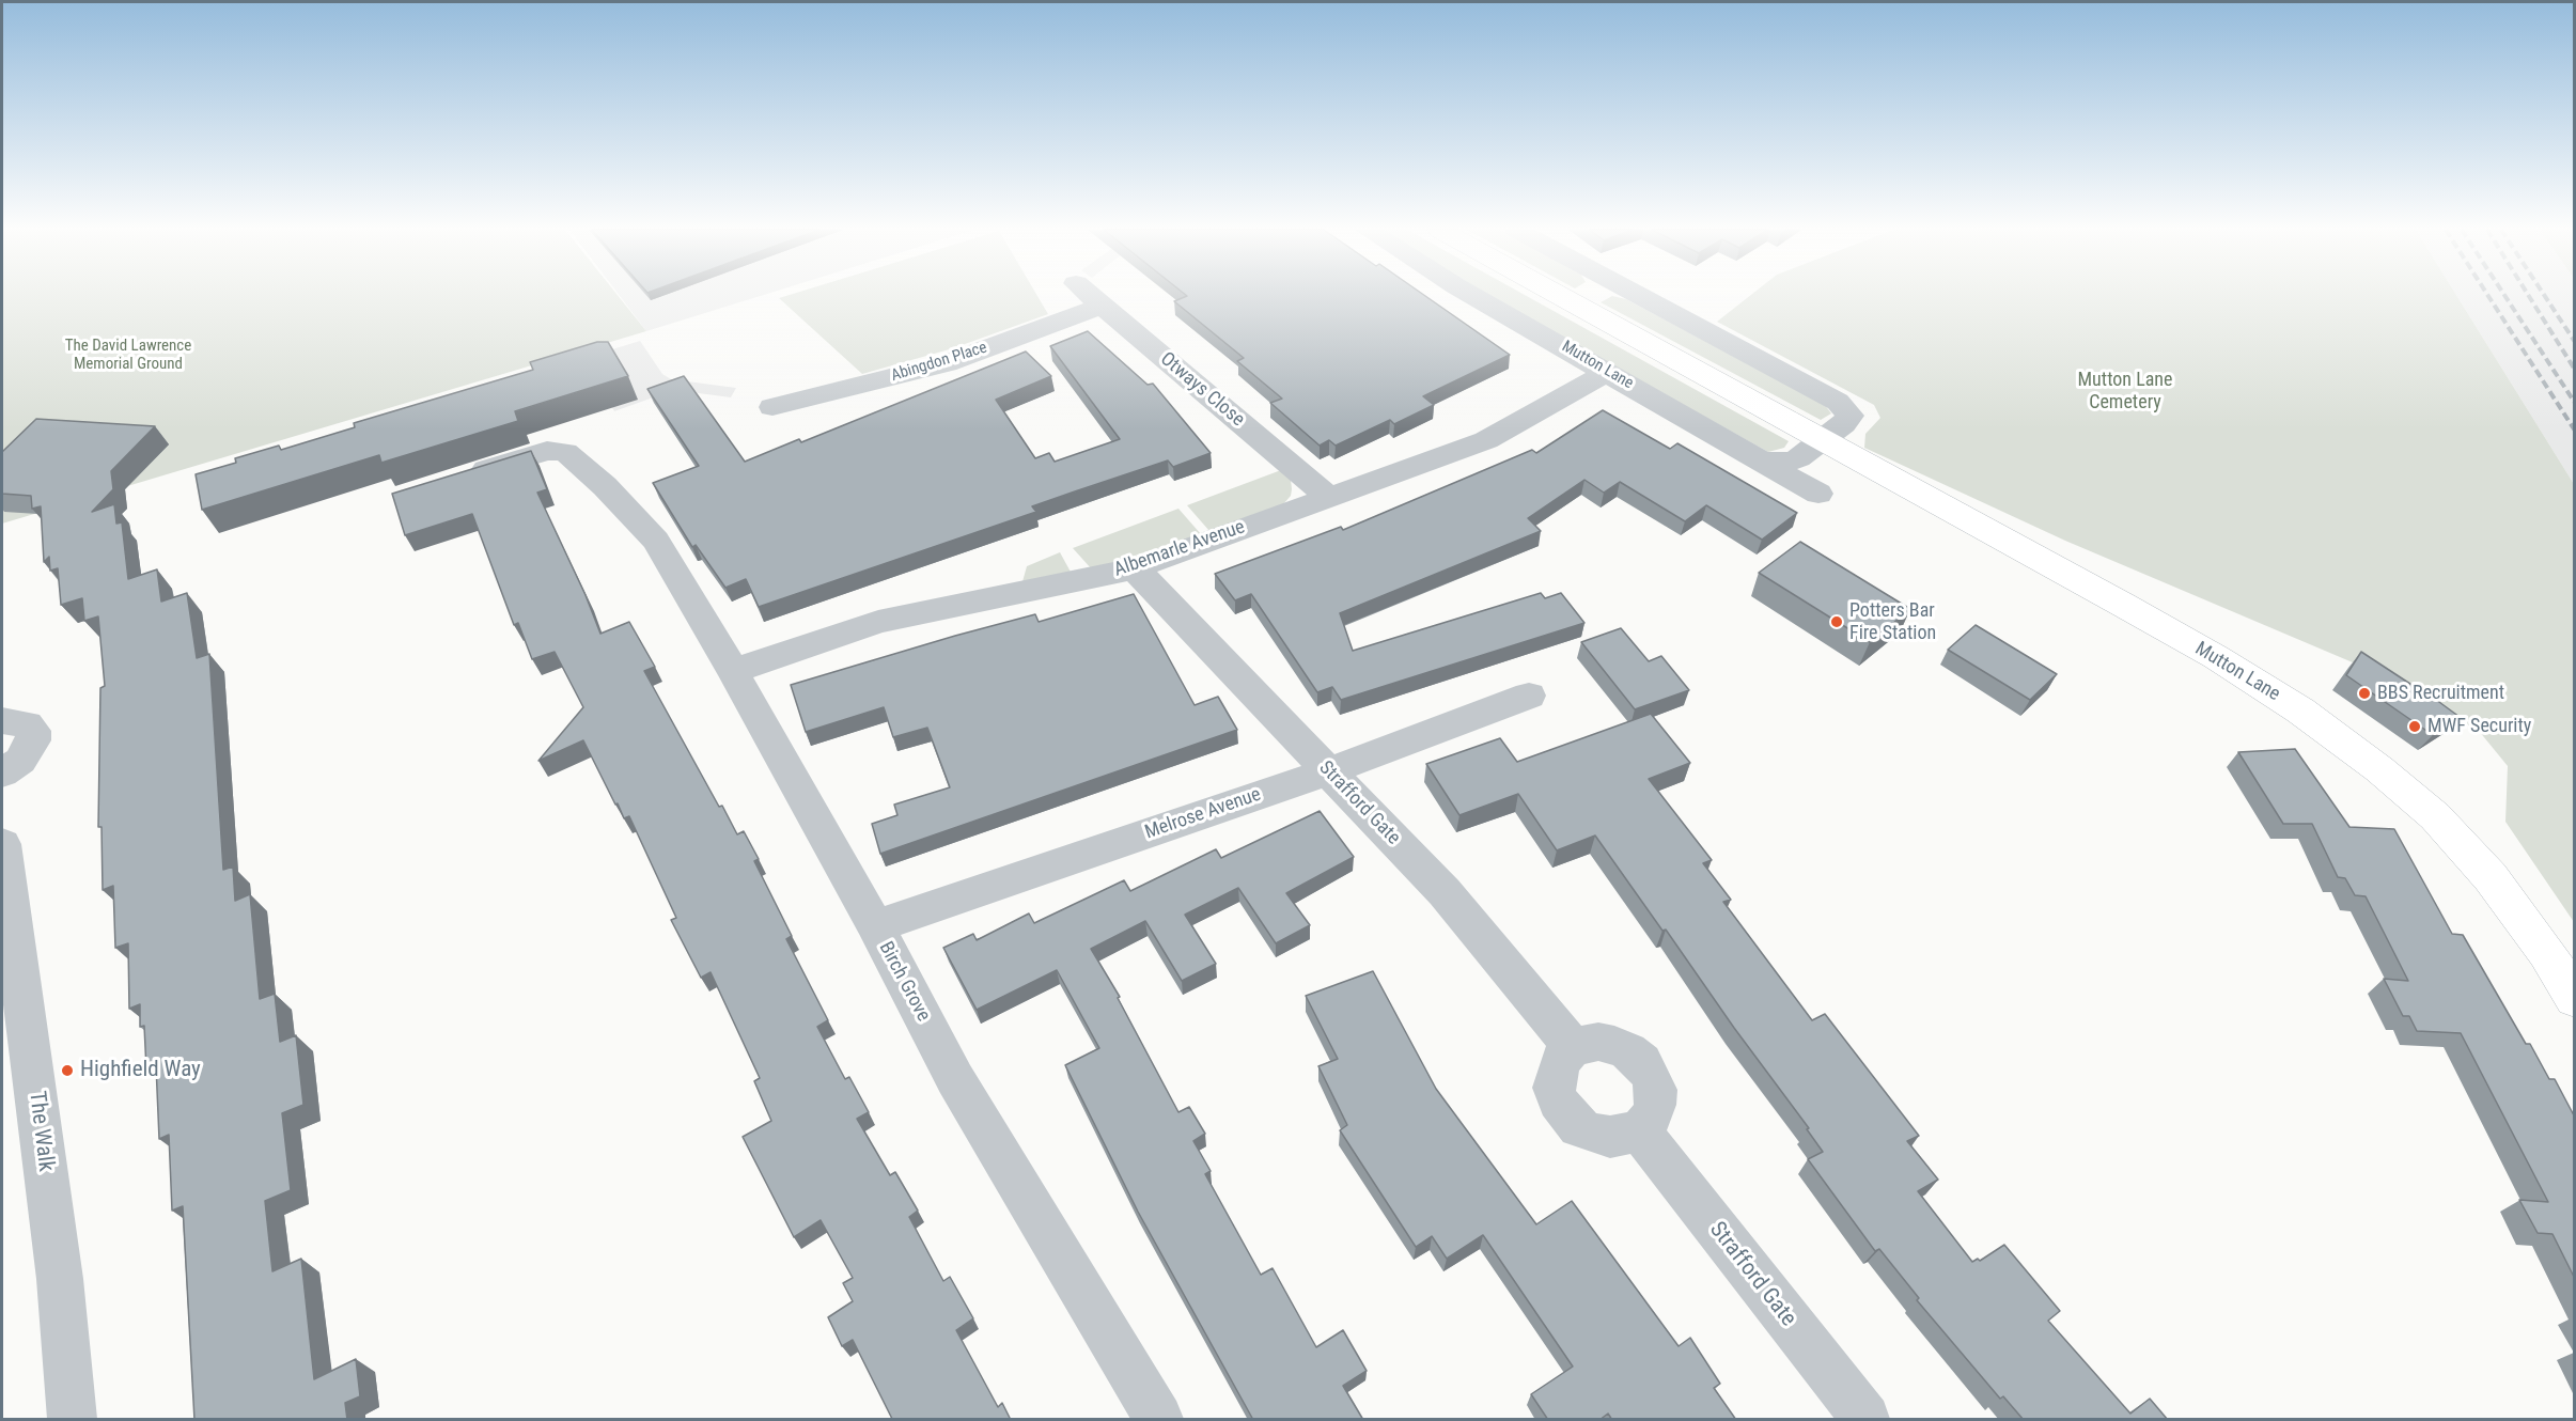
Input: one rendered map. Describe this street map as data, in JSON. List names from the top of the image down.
{
  "streets": {
    "main road": ["Mutton Lane"],
    "street": [
      "Abingdon Place",
      "Otways Close",
      "Albemarle Avenue",
      "Strafford Gate",
      "Melrose Avenue",
      "Birch Grove",
      "The Walk"
    ]
  },
  "crossings": [
    ["Abingdon Place", "Otways Close"],
    ["Mutton Lane", "Albemarle Avenue"],
    ["Otways Close", "Albemarle Avenue"],
    ["Albemarle Avenue", "Strafford Gate"],
    ["Albemarle Avenue", "Birch Grove"],
    ["Strafford Gate", "Melrose Avenue"],
    ["Melrose Avenue", "Birch Grove"]
  ],
  "parks": ["The David Lawrence Memorial Ground", "Mutton Lane Cemetery"],
  "places": [
    "Potters Bar Fire Station",
    "BBS Recruitment",
    "MWF Security",
    "Highfield Way"
  ]
}
